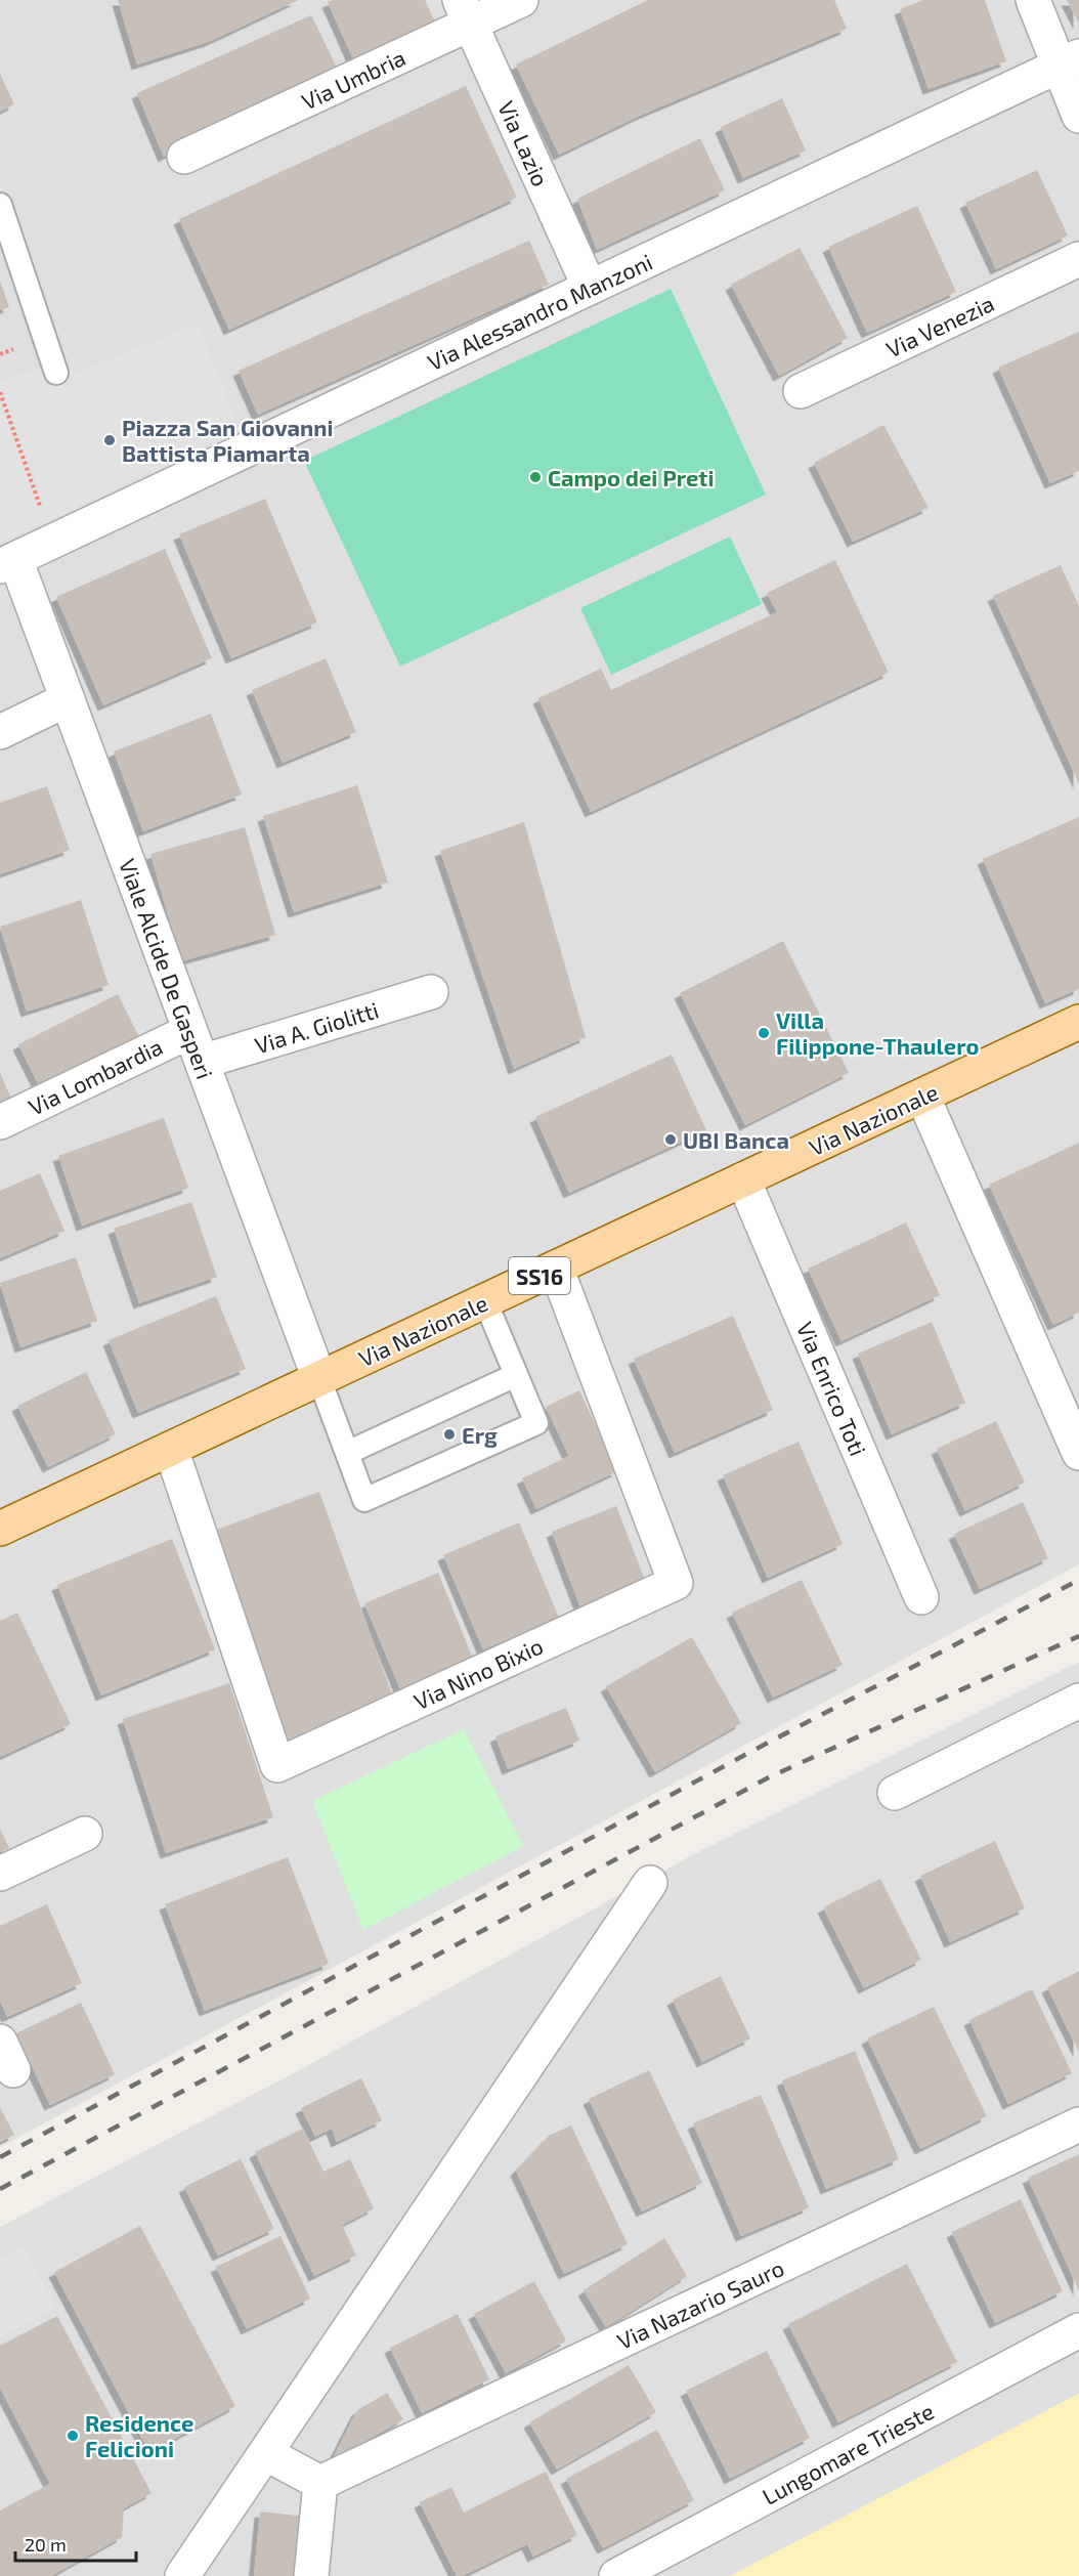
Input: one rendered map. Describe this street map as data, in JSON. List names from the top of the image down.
{
  "streets": {
    "main road": ["Via Nazionale", "SS16"],
    "street": [
      "Via Umbria",
      "Via Lazio",
      "Via Alessandro Manzoni",
      "Via Venezia",
      "Viale Alcide De Gasperi",
      "Via A. Giolitti",
      "Via Lombardia",
      "Via Enrico Toti",
      "Via Nino Bixio",
      "Via Nazario Sauro",
      "Lungomare Trieste"
    ]
  },
  "crossings": [
    ["Via Umbria", "Via Lazio"],
    ["Via Lazio", "Via Alessandro Manzoni"],
    ["Via Alessandro Manzoni", "Viale Alcide De Gasperi"],
    ["Viale Alcide De Gasperi", "Via A. Giolitti"],
    ["Viale Alcide De Gasperi", "Via Lombardia"],
    ["Viale Alcide De Gasperi", "Via Nazionale"],
    ["Via Nazionale", "Via Enrico Toti"],
    ["Via Nazionale", "Via Nino Bixio"]
  ],
  "places": [
    "Piazza San Giovanni Battista Piamarta",
    "Campo dei Preti",
    "Villa Filippone-Thaulero",
    "UBI Banca",
    "Erg",
    "Residence Felicioni"
  ],
  "scale_bar": "20 m"
}
